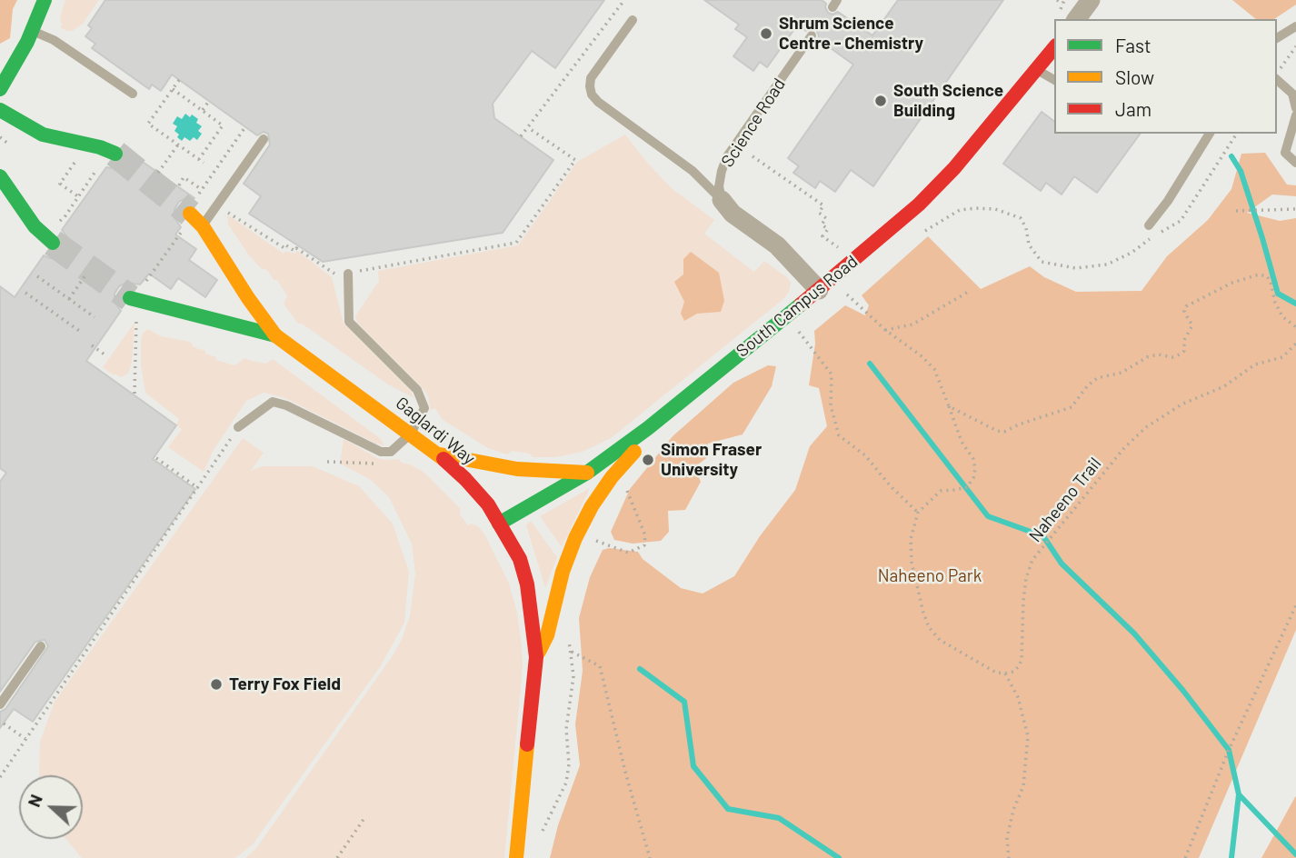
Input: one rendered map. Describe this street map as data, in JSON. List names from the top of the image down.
{
  "streets": {
    "street": ["South Campus Road", "Gaglardi Way"],
    "lane": ["Science Road"],
    "path": ["Naheeno Trail"]
  },
  "crossings": [
    ["South Campus Road", "Gaglardi Way"]
  ],
  "parks": ["Naheeno Park"],
  "places": [
    "Shrum Science Centre - Chemistry",
    "South Science Building",
    "Simon Fraser University",
    "Terry Fox Field"
  ],
  "legend": ["Fast", "Slow", "Jam"],
  "north": "left"
}
